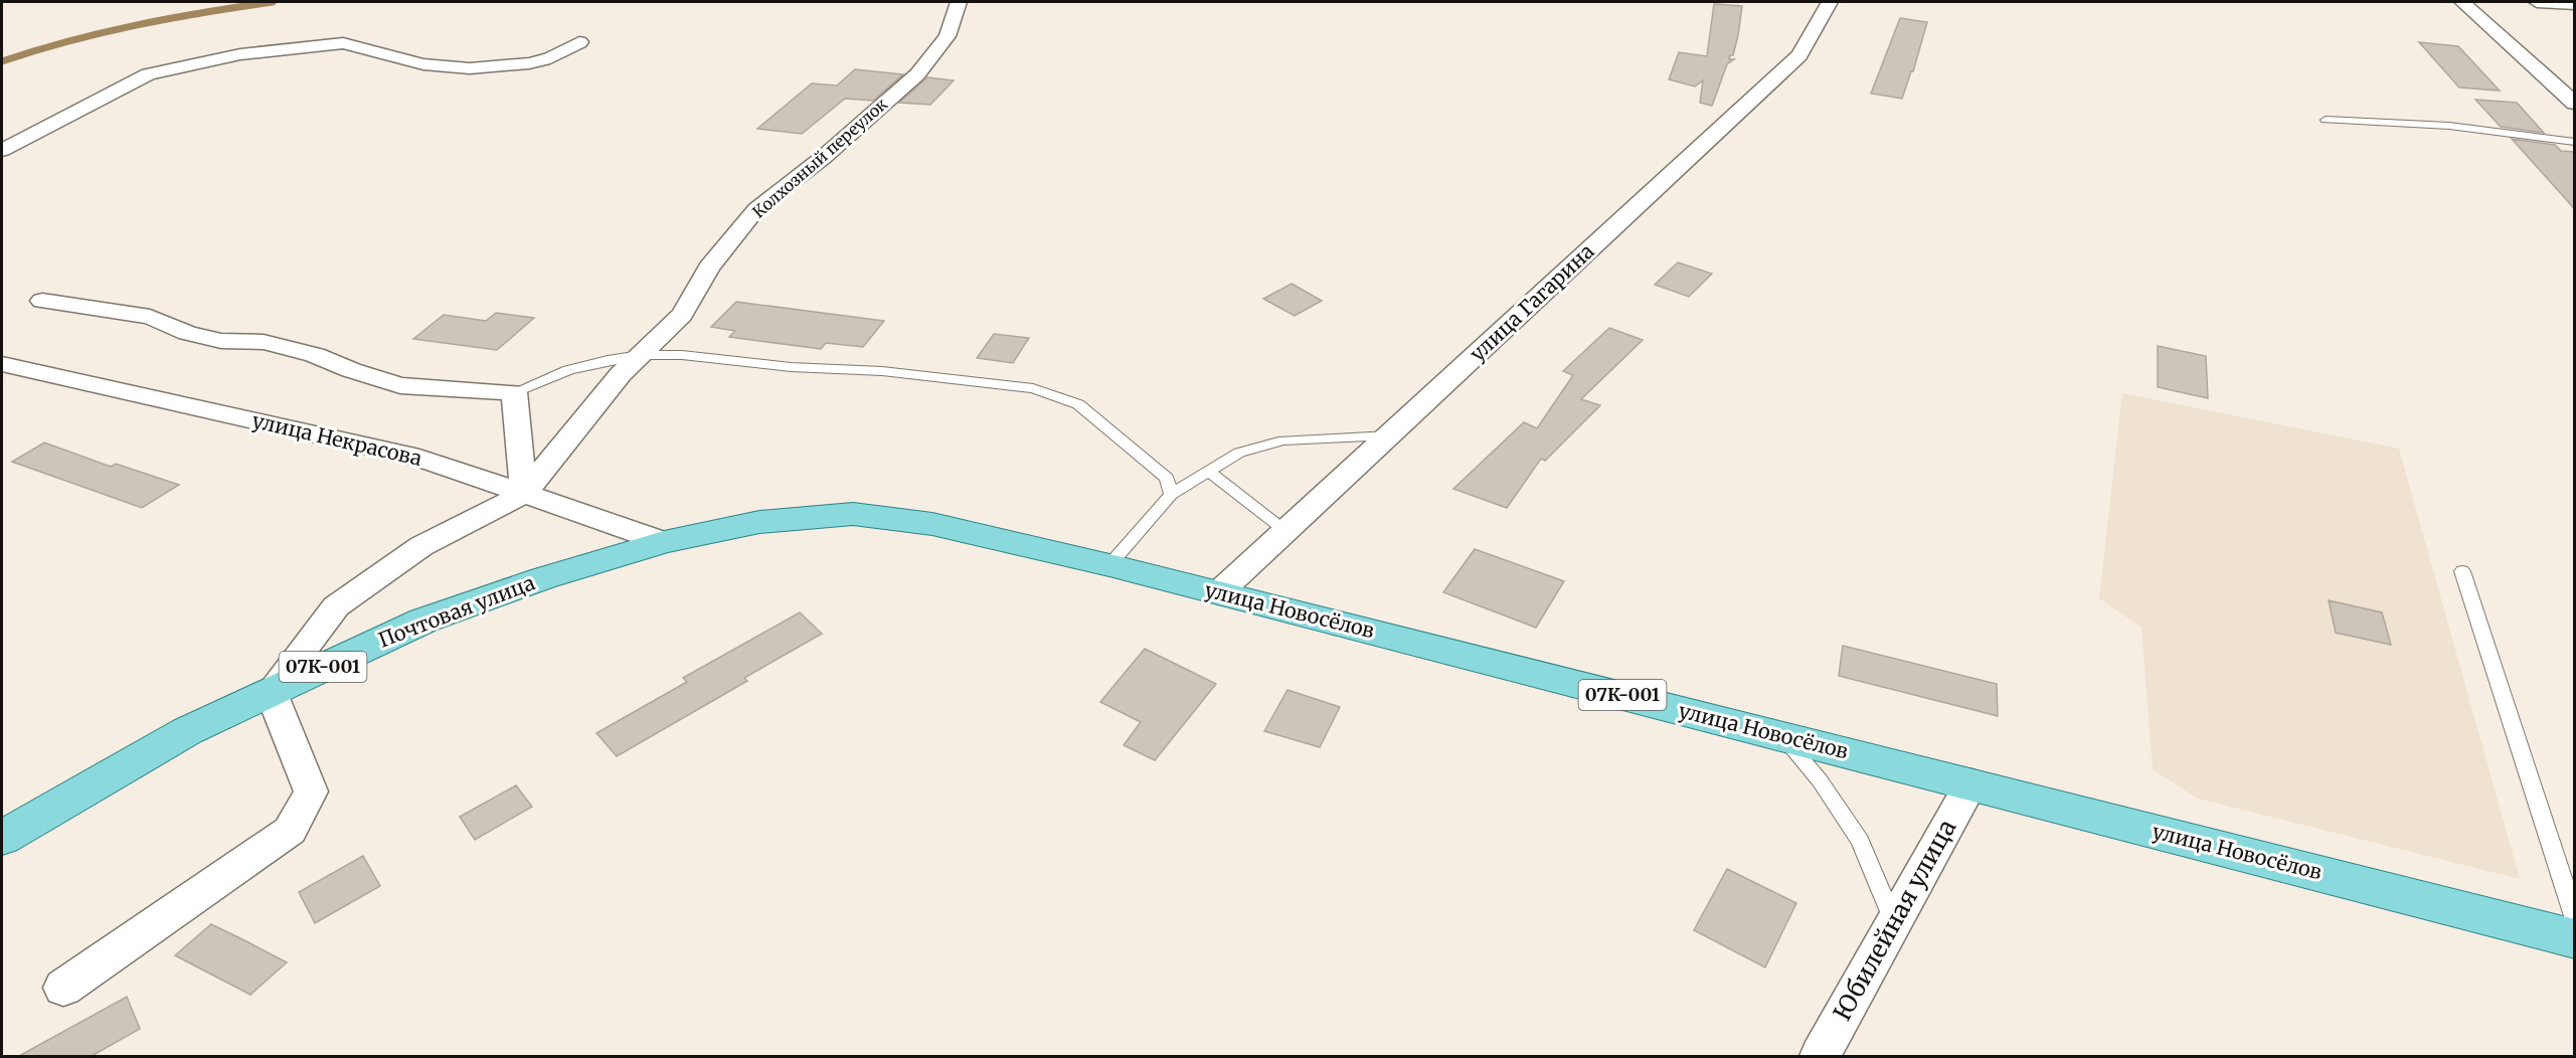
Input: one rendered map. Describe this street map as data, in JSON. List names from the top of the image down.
{
  "streets": {
    "main road": ["улица Новосёлов", "Почтовая улица", "07К-001"],
    "street": [
      "Колхозный переулок",
      "улица Гагарина",
      "улица Некрасова",
      "Юбилейная улица"
    ]
  },
  "crossings": [
    ["Колхозный переулок", "улица Некрасова"],
    ["улица Гагарина", "улица Новосёлов"],
    ["улица Некрасова", "улица Новосёлов"],
    ["улица Некрасова", "Почтовая улица"],
    ["улица Новосёлов", "Почтовая улица"],
    ["улица Новосёлов", "Юбилейная улица"]
  ]
}
